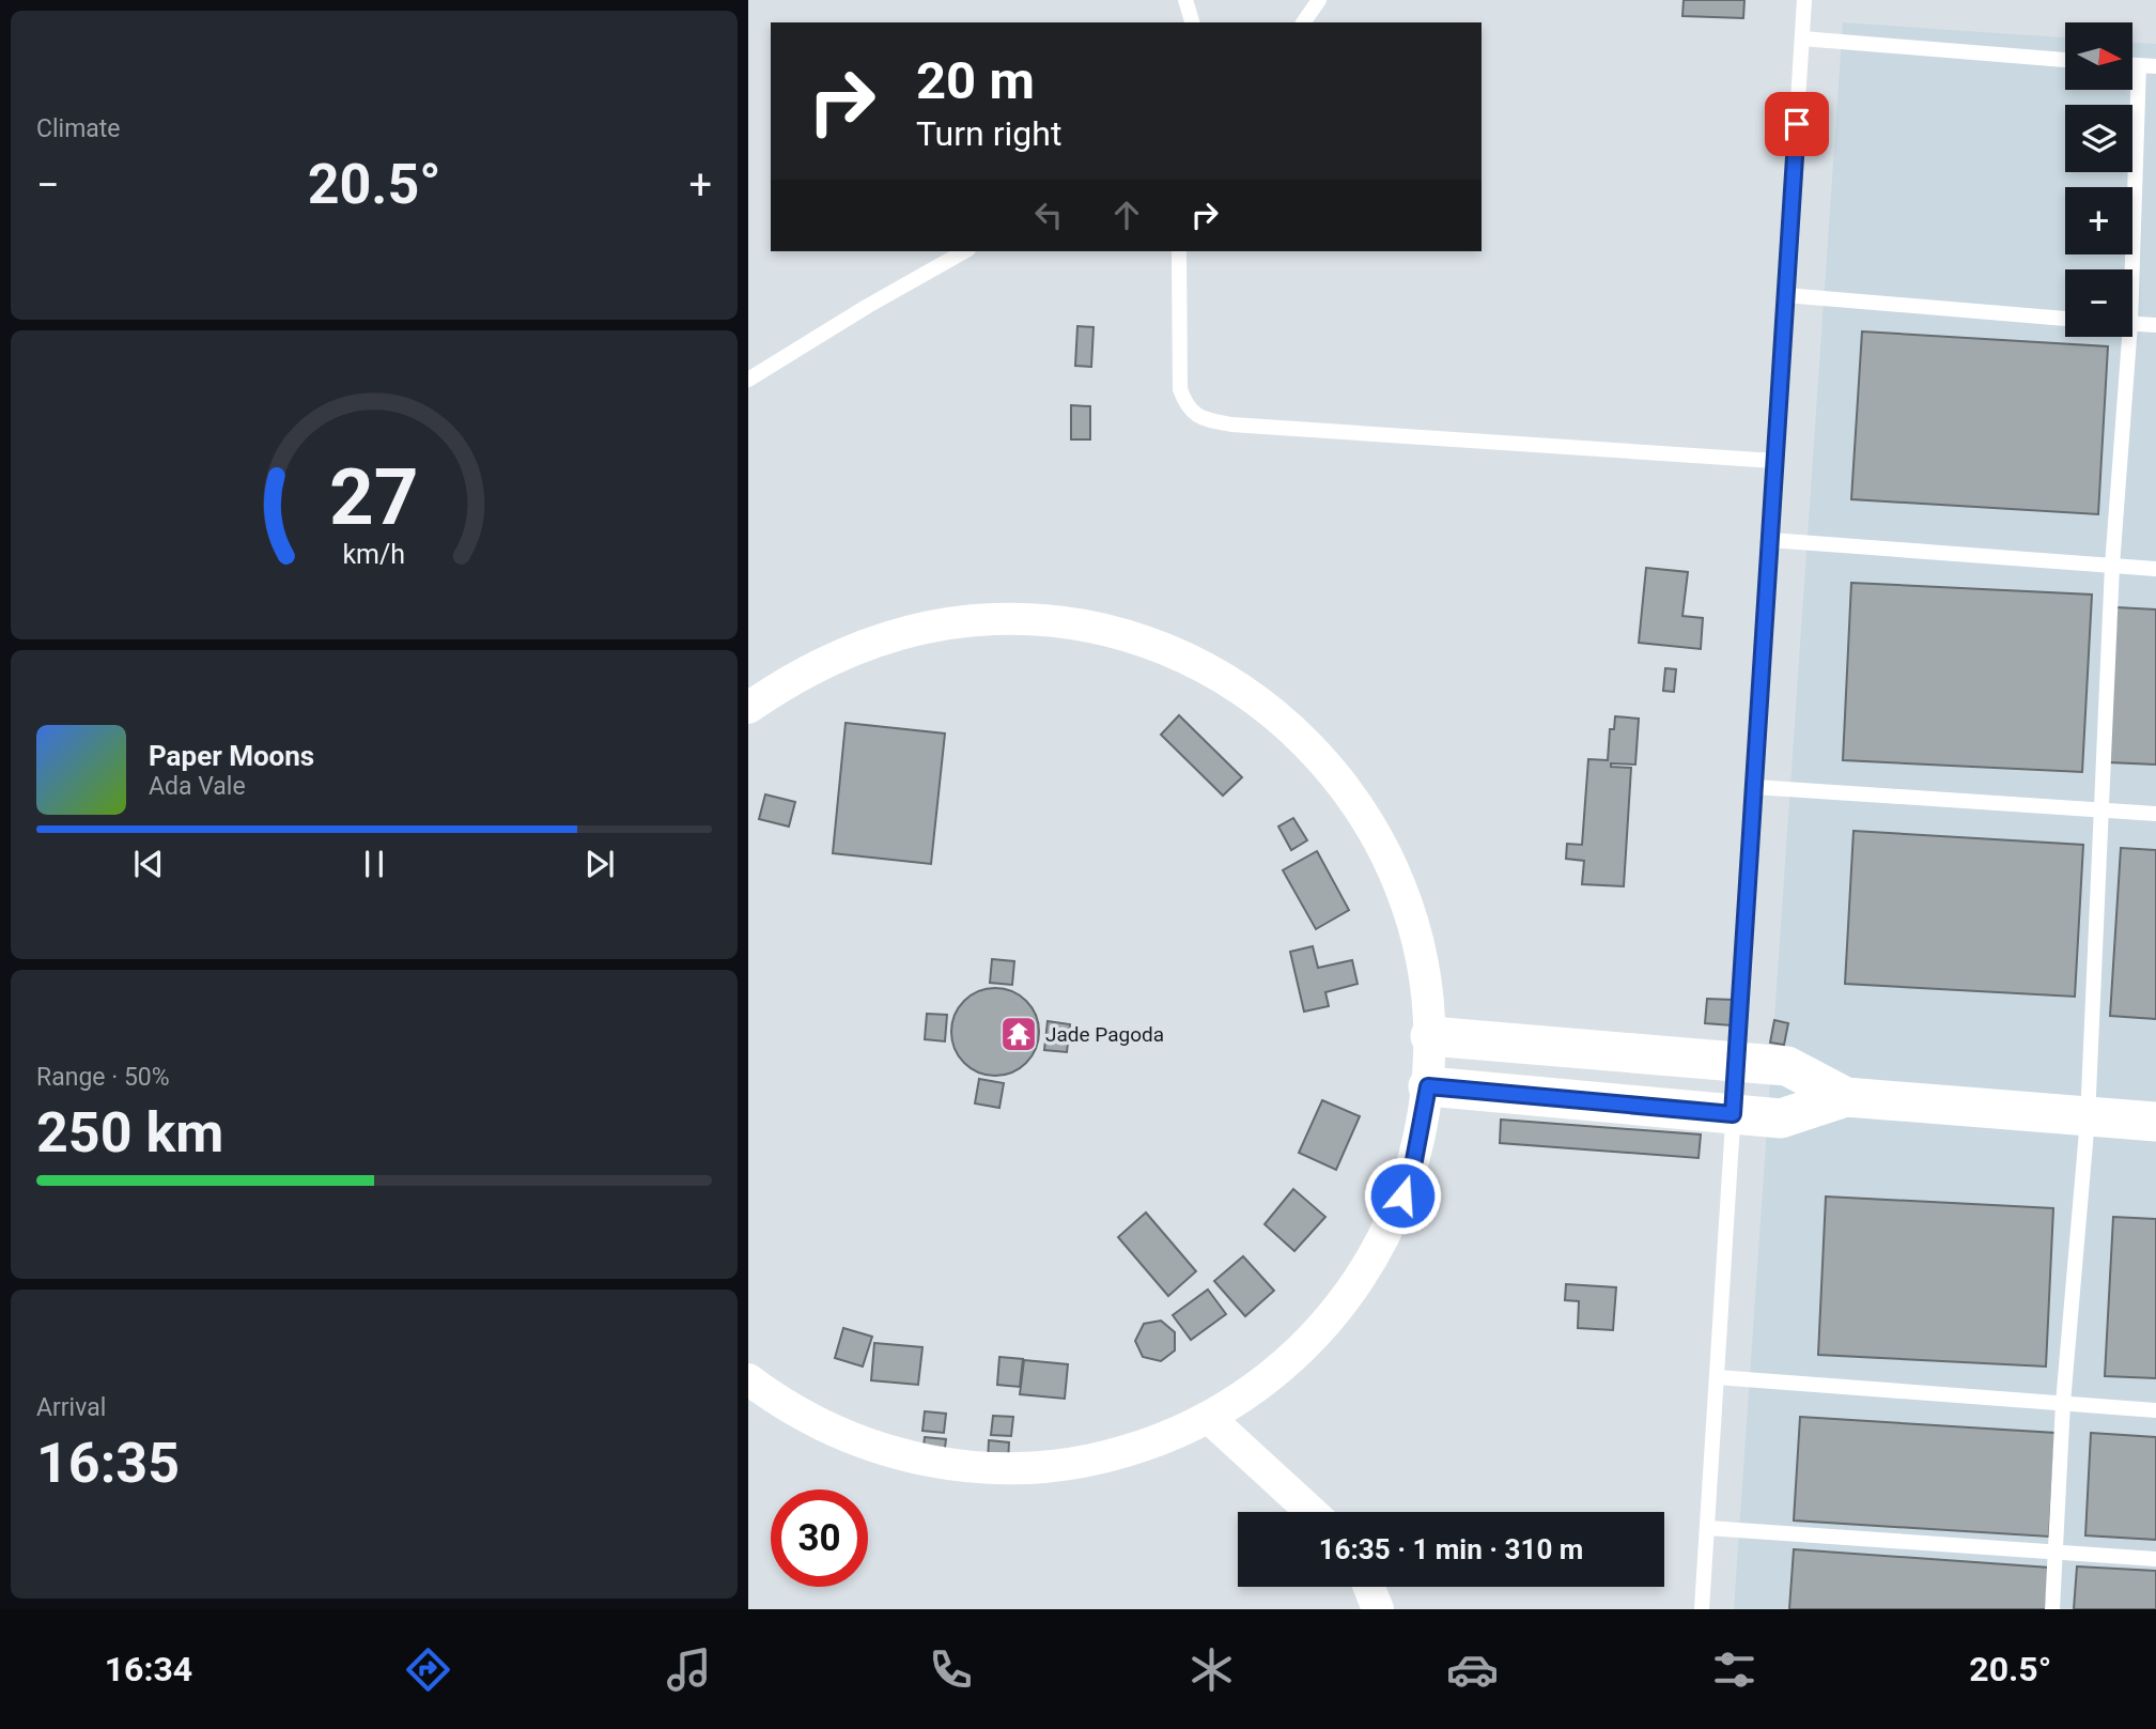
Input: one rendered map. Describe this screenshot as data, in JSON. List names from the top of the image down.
{
  "places": {
    "temple": ["Jade Pagoda"]
  },
  "north": "right",
  "page": {
    "tile": [
      "Climate",
      ["Range · 50%", "250 km"],
      ["Arrival", "16:35"]
    ],
    "map_buttons": ["+", "−"],
    "turn": ["20 m", "Turn right"],
    "heat": ["−", "20.5°", "+"],
    "song": ["Paper Moons", "Ada Vale"],
    "limit": "30",
    "trip": "16:35 · 1 min · 310 m",
    "tabs": ["16:34", "20.5°"],
    "gauge": ["27", "km/h"]
  }
}
